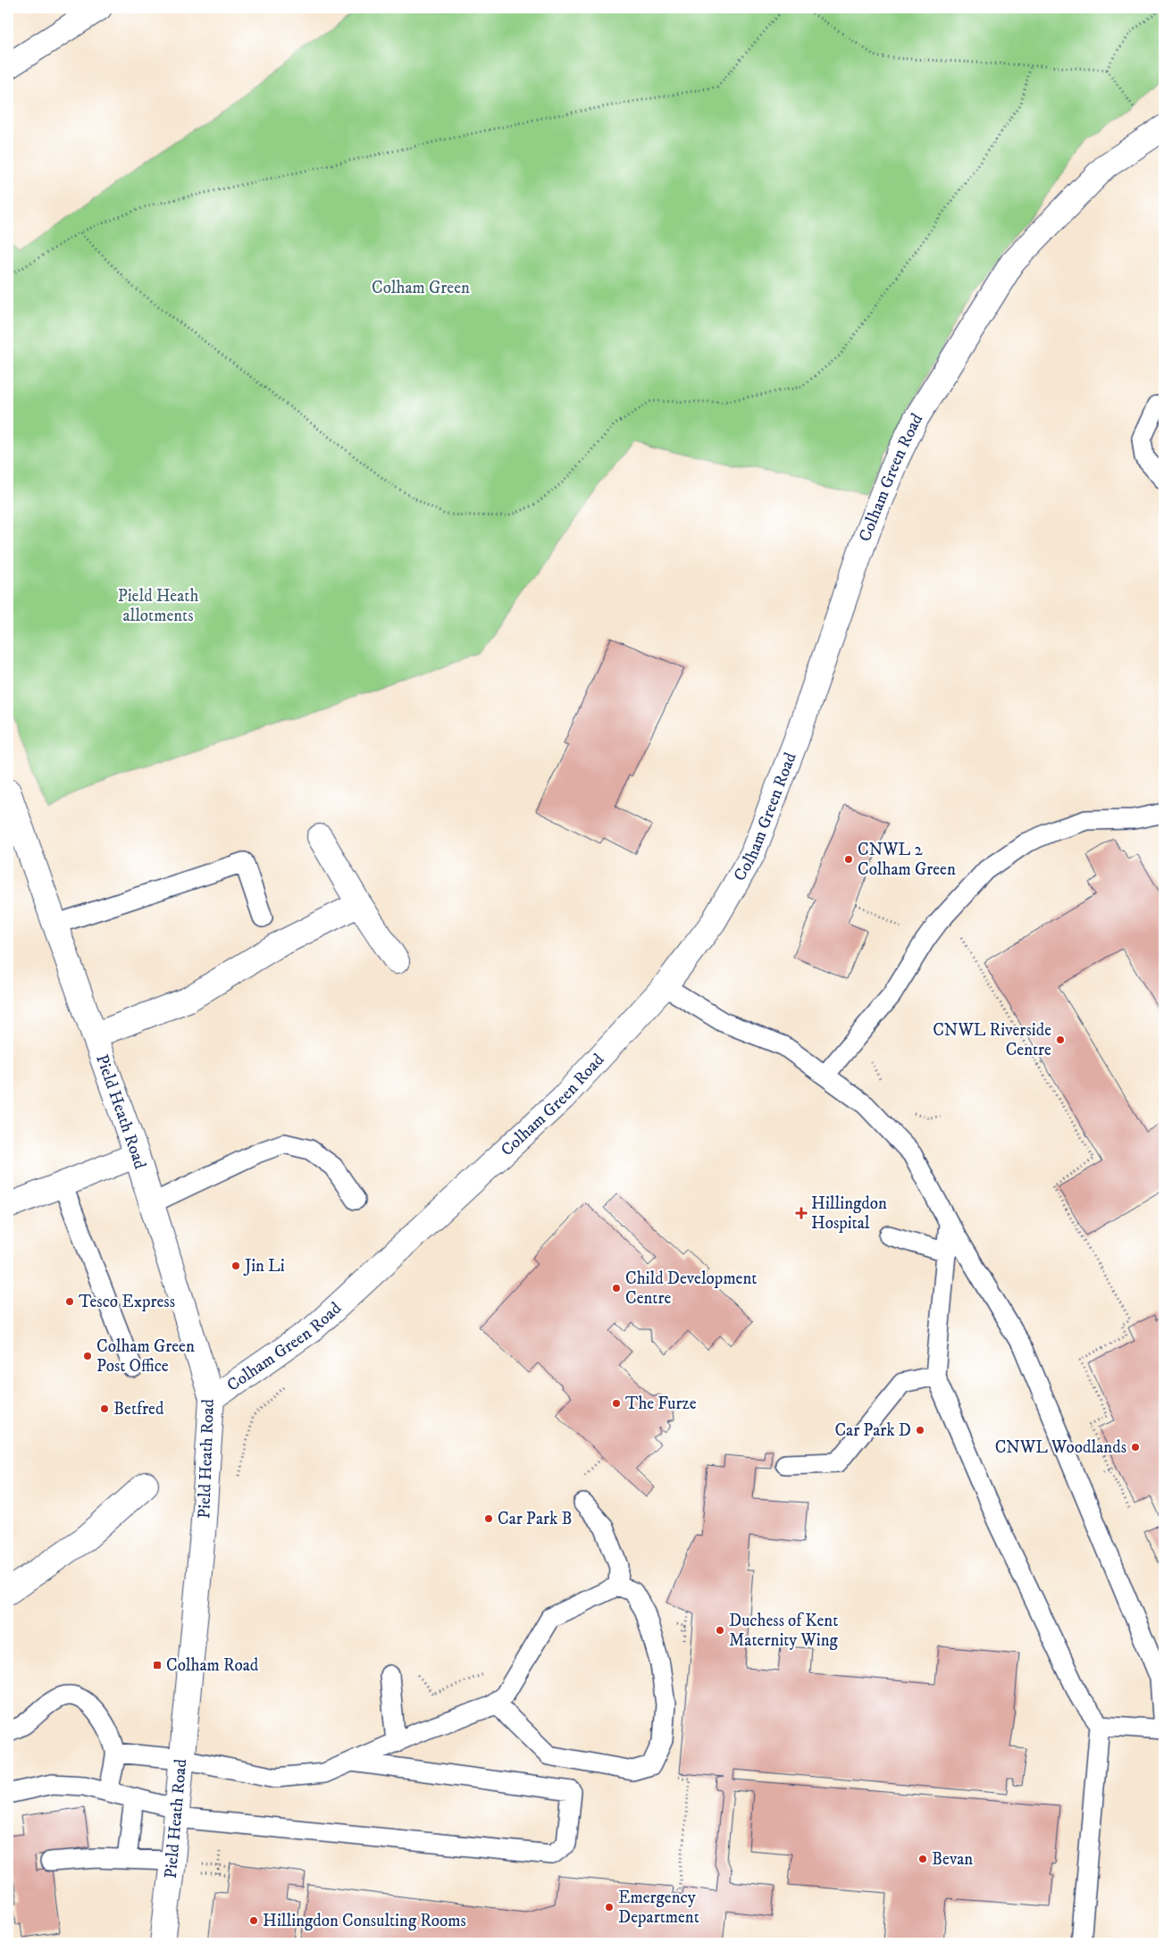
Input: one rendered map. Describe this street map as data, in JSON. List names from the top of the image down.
{
  "streets": {
    "street": ["Colham Green Road", "Pield Heath Road"]
  },
  "crossings": [
    ["Colham Green Road", "Pield Heath Road"]
  ],
  "parks": ["Colham Green", "Pield Heath allotments"],
  "places": {
    "other": [
      "CNWL 2 Colham Green",
      "CNWL Riverside Centre",
      "Jin Li",
      "Child Development Centre",
      "Tesco Express",
      "Colham Green Post Office",
      "The Furze",
      "Betfred",
      "Car Park D",
      "CNWL Woodlands",
      "Car Park B",
      "Duchess of Kent Maternity Wing",
      "Bevan",
      "Emergency Department",
      "Hillingdon Consulting Rooms"
    ],
    "health": ["Hillingdon Hospital"],
    "transit": ["Colham Road"]
  }
}
